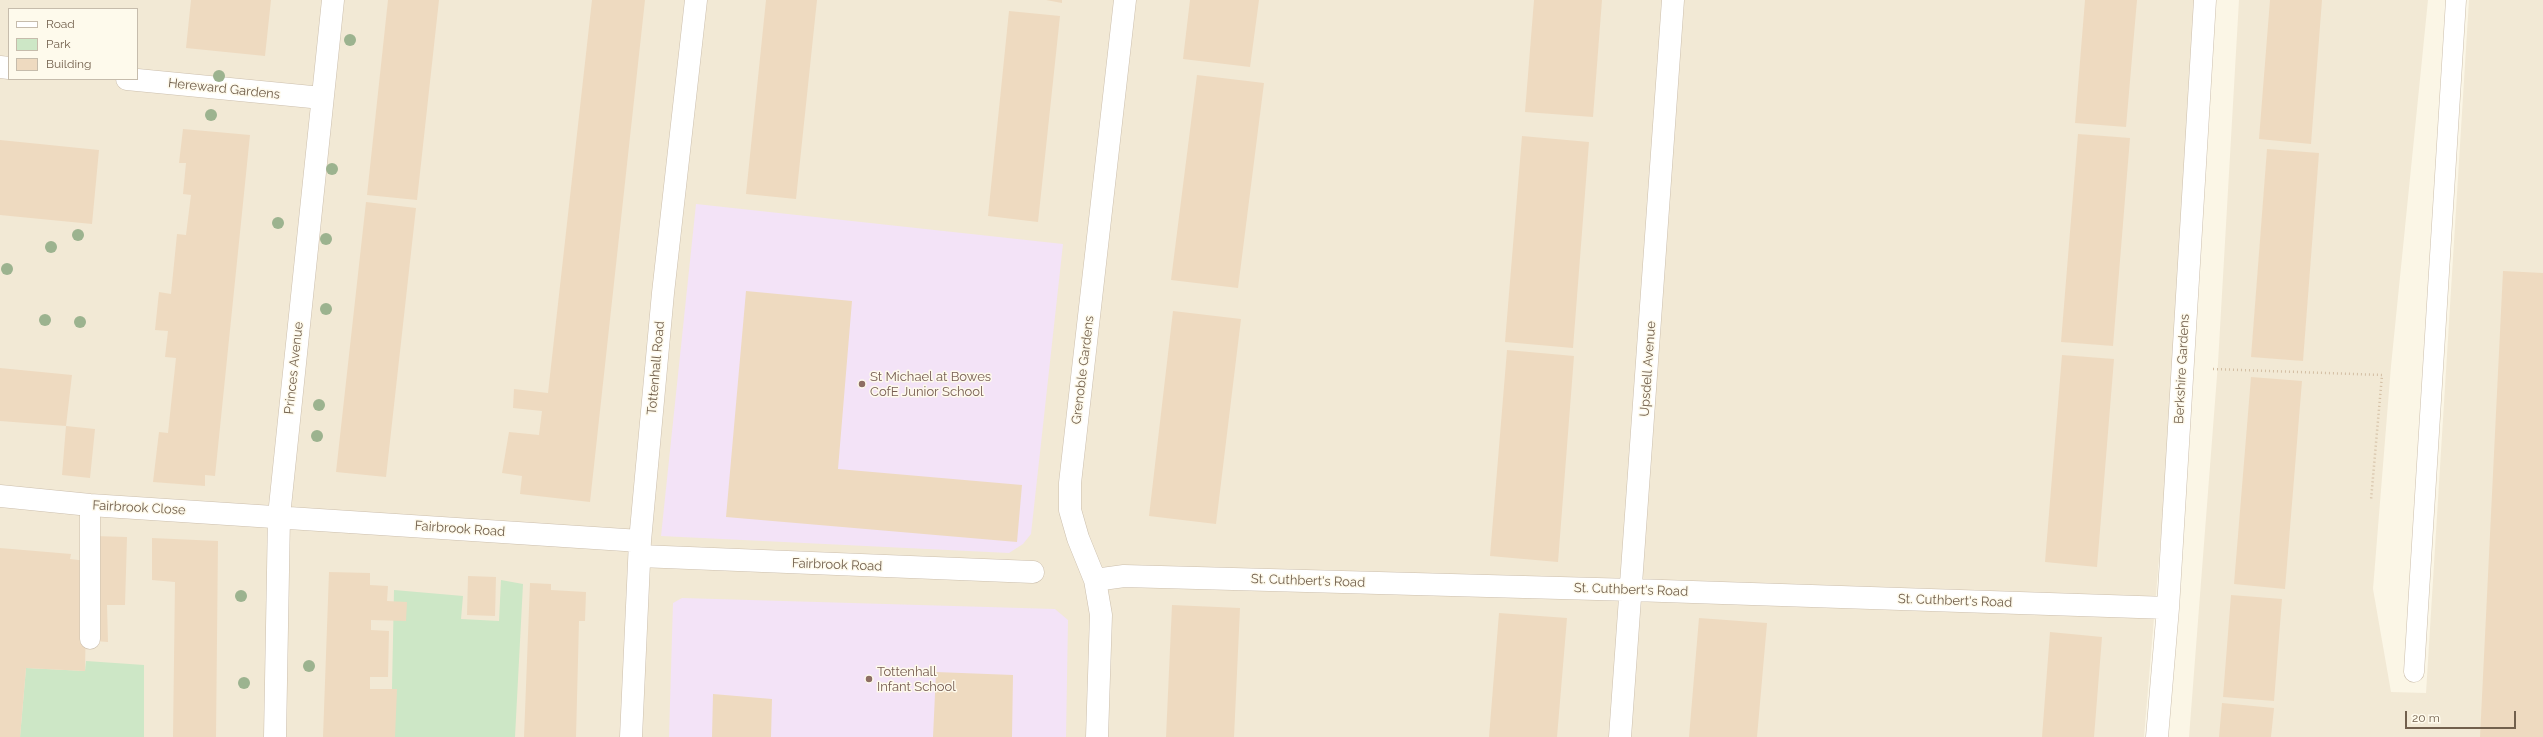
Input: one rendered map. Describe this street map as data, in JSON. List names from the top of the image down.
{
  "streets": {
    "street": [
      "Hereward Gardens",
      "Princes Avenue",
      "Tottenhall Road",
      "Upsdell Avenue",
      "Berkshire Gardens",
      "Grenoble Gardens",
      "Fairbrook Close",
      "Fairbrook Road",
      "St. Cuthbert's Road"
    ]
  },
  "crossings": [
    ["Hereward Gardens", "Princes Avenue"],
    ["Princes Avenue", "Fairbrook Close"],
    ["Princes Avenue", "Fairbrook Road"],
    ["Tottenhall Road", "Fairbrook Road"],
    ["Upsdell Avenue", "St. Cuthbert's Road"],
    ["Berkshire Gardens", "St. Cuthbert's Road"],
    ["Grenoble Gardens", "St. Cuthbert's Road"],
    ["Fairbrook Close", "Fairbrook Road"]
  ],
  "places": ["St Michael at Bowes CofE Junior School", "Tottenhall Infant School"],
  "legend": ["Road", "Park", "Building"],
  "scale_bar": "20 m"
}
